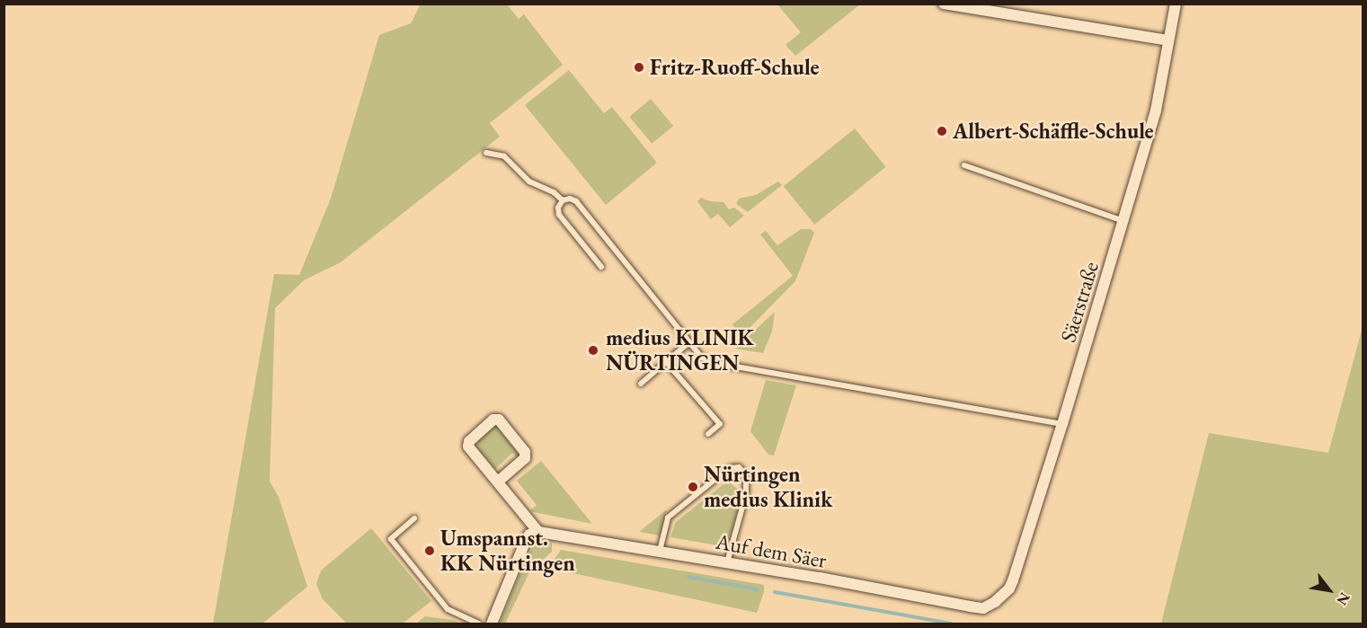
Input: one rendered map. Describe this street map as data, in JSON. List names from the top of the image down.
{
  "streets": {
    "street": ["Säerstraße", "Auf dem Säer"]
  },
  "crossings": [
    ["Säerstraße", "Auf dem Säer"]
  ],
  "places": [
    "Fritz-Ruoff-Schule",
    "Albert-Schäffle-Schule",
    "medius KLINIK NÜRTINGEN",
    "Nürtingen medius Klinik",
    "Umspannst. KK Nürtingen"
  ],
  "north": "bottom right"
}
